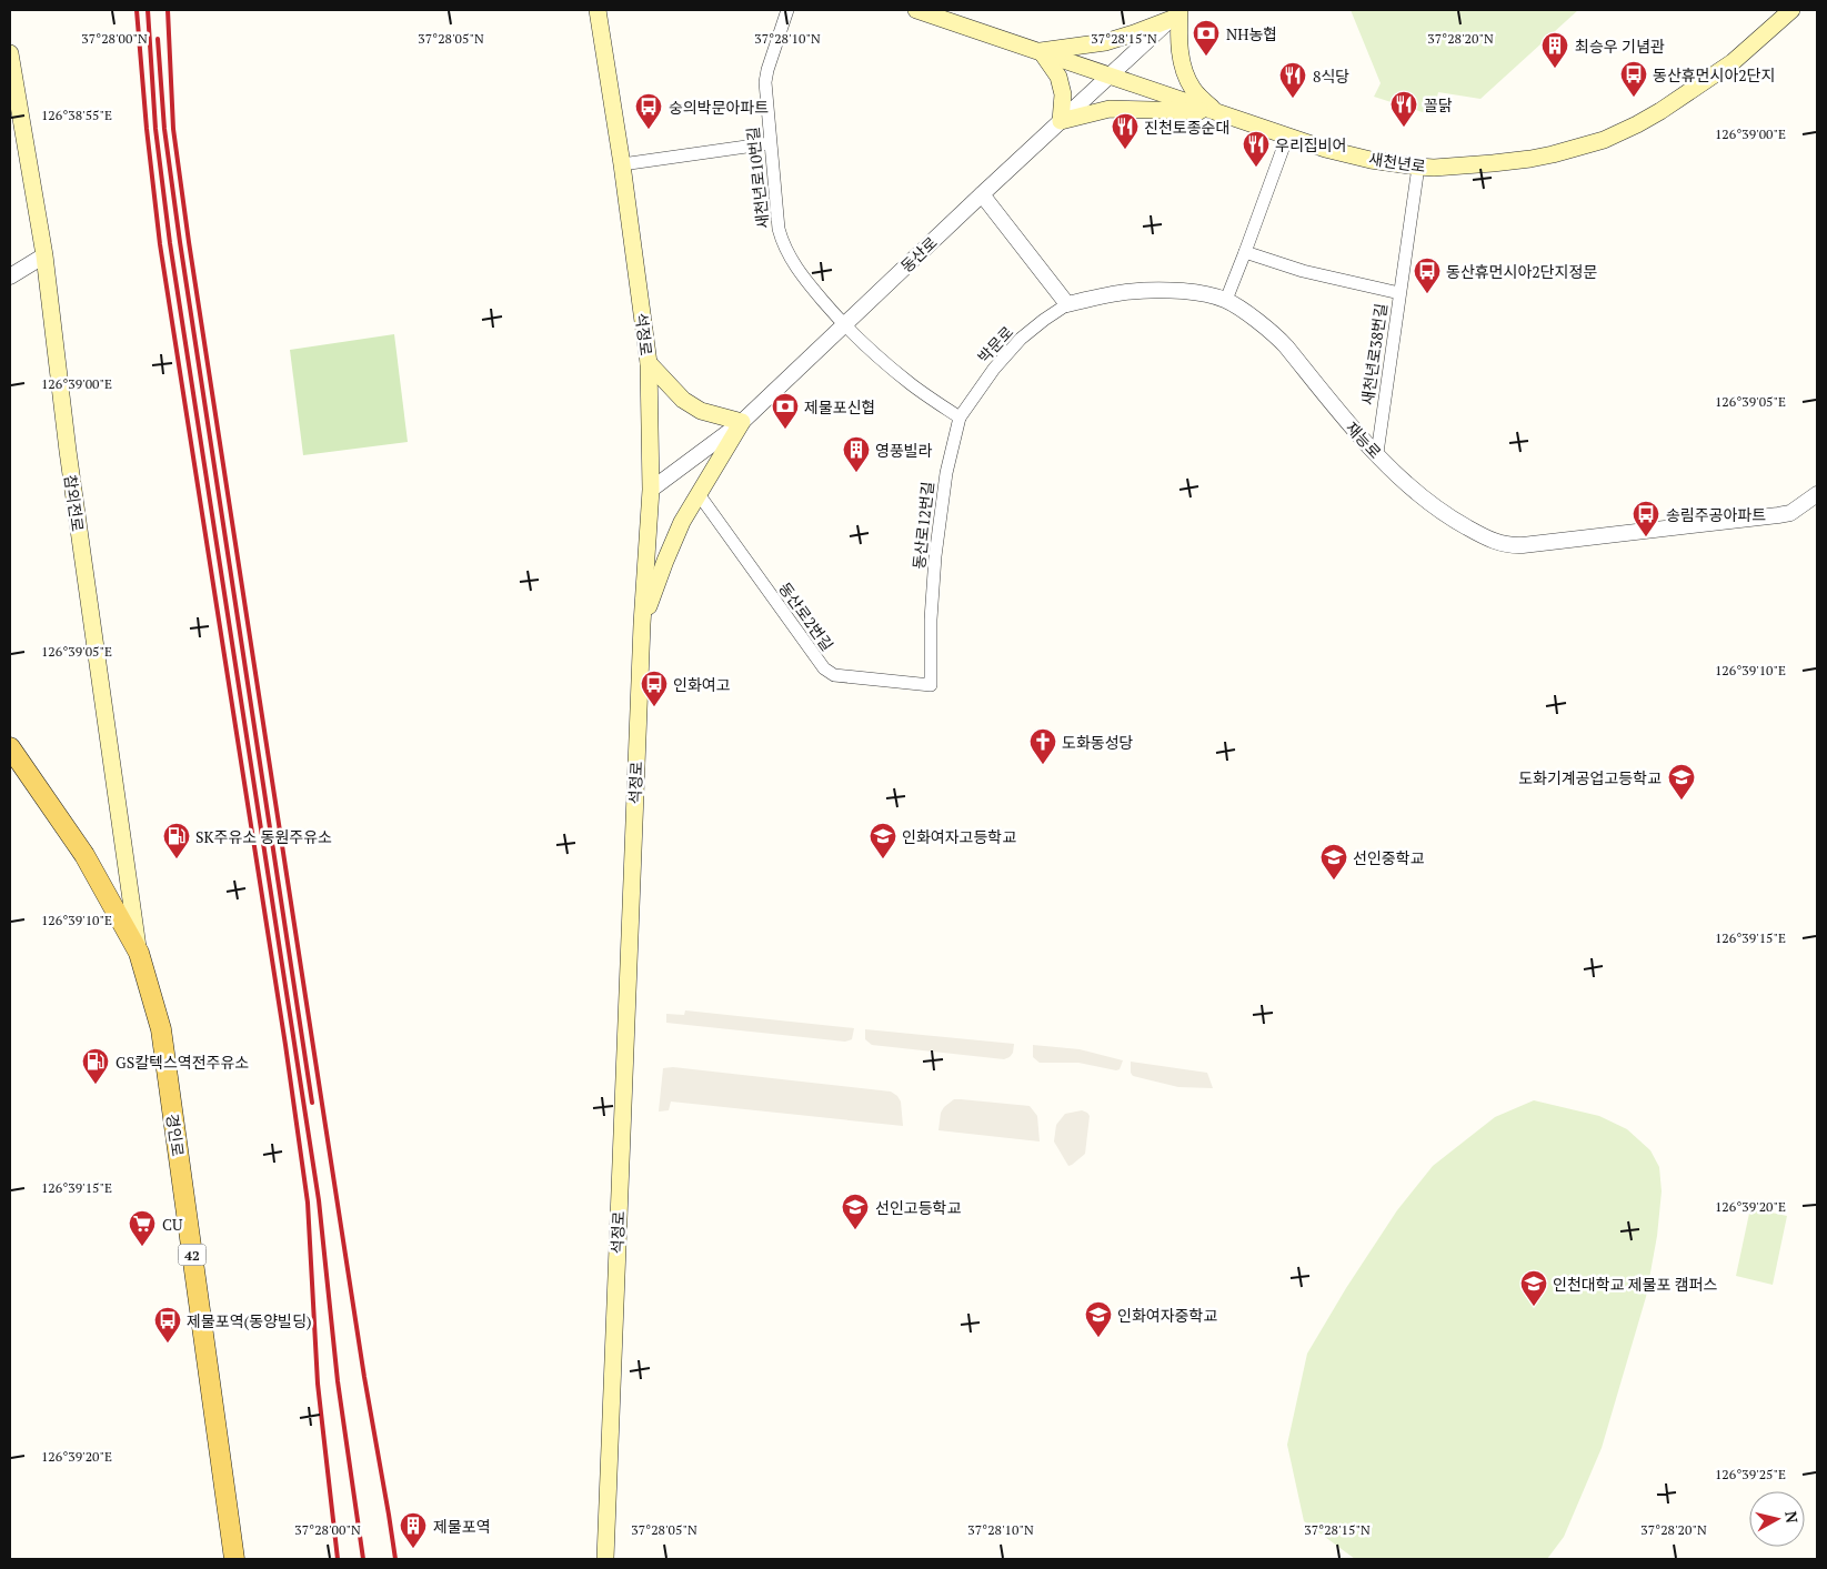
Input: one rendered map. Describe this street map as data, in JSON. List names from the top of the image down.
{
  "streets": {
    "main road": [
      "새천년로",
      "석정로",
      "참외전로",
      "경인로",
      "42"
    ],
    "street": [
      "새천년로10번길",
      "동산로",
      "박문로",
      "새천년로38번길",
      "재능로",
      "동산로12번길",
      "동산로2번길"
    ]
  },
  "crossings": [
    ["새천년로", "동산로"],
    ["새천년로", "새천년로38번길"],
    ["새천년로10번길", "동산로"],
    ["동산로", "석정로"],
    ["박문로", "재능로"],
    ["박문로", "동산로12번길"],
    ["새천년로38번길", "재능로"],
    ["참외전로", "경인로"],
    ["동산로12번길", "동산로2번길"]
  ],
  "places": {
    "bank": ["NH농협", "제물포신협"],
    "building": ["최승우 기념관", "영풍빌라", "제물포역"],
    "bus stop": [
      "동산휴먼시아2단지",
      "숭의박문아파트",
      "동산휴먼시아2단지정문",
      "송림주공아파트",
      "인화여고",
      "제물포역(동양빌딩)"
    ],
    "restaurant": [
      "8식당",
      "꼴닭",
      "진천토종순대",
      "우리집비어"
    ],
    "church": ["도화동성당"],
    "school or university": [
      "도화기계공업고등학교",
      "인화여자고등학교",
      "선인중학교",
      "선인고등학교",
      "인천대학교 제물포 캠퍼스",
      "인화여자중학교"
    ],
    "fuel station": ["SK주유소 동원주유소", "GS칼텍스역전주유소"],
    "supermarket": ["CU"]
  },
  "north": "right",
  "coordinates": [
    "37°28'00\"N",
    "37°28'05\"N",
    "37°28'10\"N",
    "37°28'15\"N",
    "37°28'20\"N",
    "126°38'55\"E",
    "126°39'00\"E",
    "126°39'05\"E",
    "126°39'10\"E",
    "126°39'15\"E",
    "126°39'20\"E",
    "126°39'25\"E"
  ]
}
